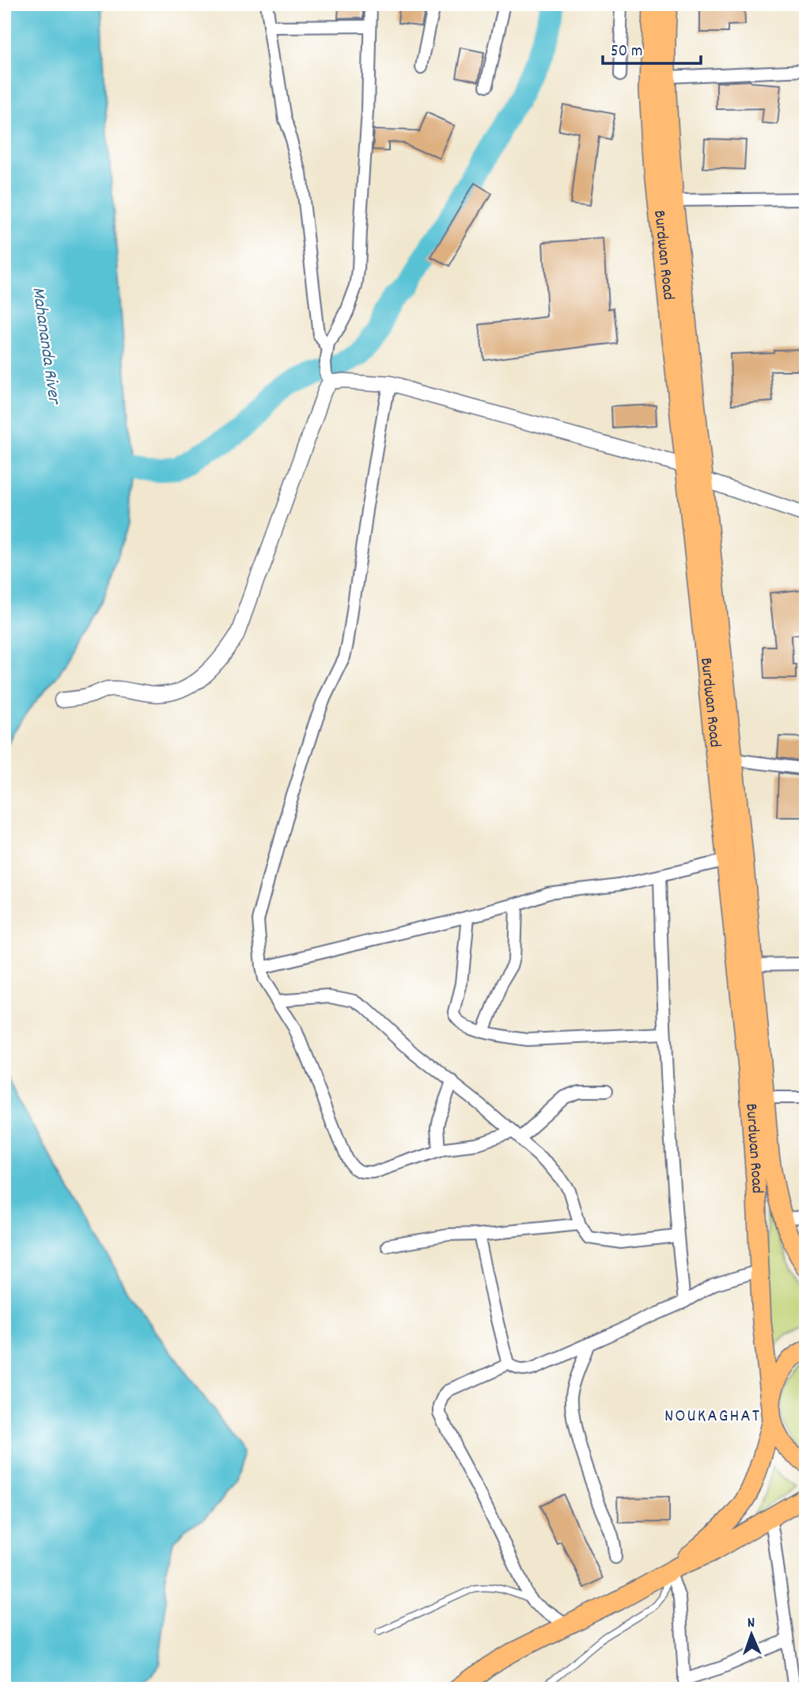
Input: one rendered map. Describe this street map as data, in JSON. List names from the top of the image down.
{
  "streets": {
    "main road": ["Burdwan Road"]
  },
  "districts": ["NOUKAGHAT"],
  "water": ["Mahananda River"],
  "scale_bar": "50 m",
  "north": "top"
}
